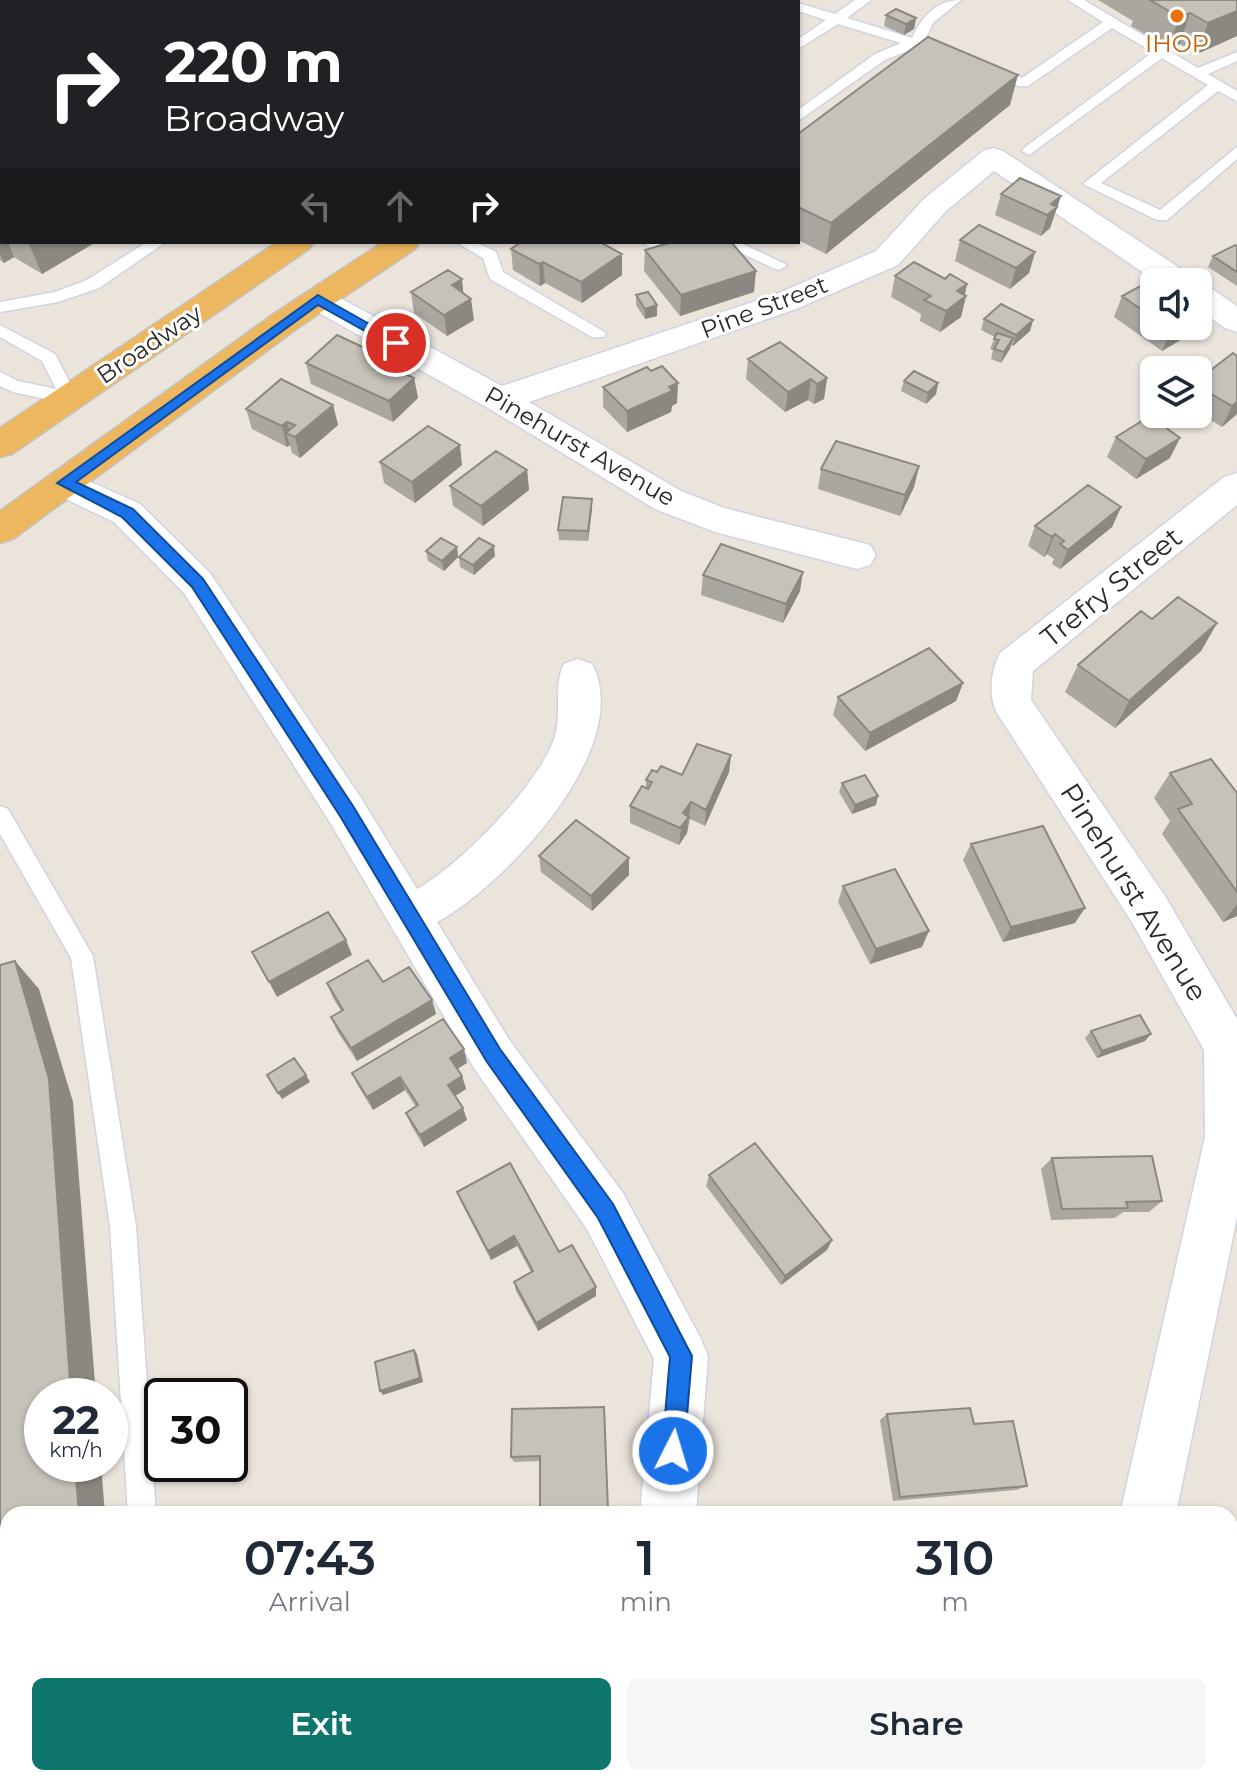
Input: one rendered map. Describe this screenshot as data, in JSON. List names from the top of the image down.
{
  "streets": {
    "highway": ["Broadway"],
    "street": ["Pine Street", "Pinehurst Avenue", "Trefry Street"]
  },
  "crossings": [
    ["Pine Street", "Pinehurst Avenue"],
    ["Pinehurst Avenue", "Trefry Street"]
  ],
  "places": ["IHOP"],
  "page": {
    "turn": ["220 m", "Broadway"],
    "speed": "22 km/h",
    "limit": "30",
    "eta": [
      "07:43",
      "Arrival",
      "1",
      "min",
      "310",
      "m"
    ],
    "buttons": ["Exit", "Share"]
  }
}
